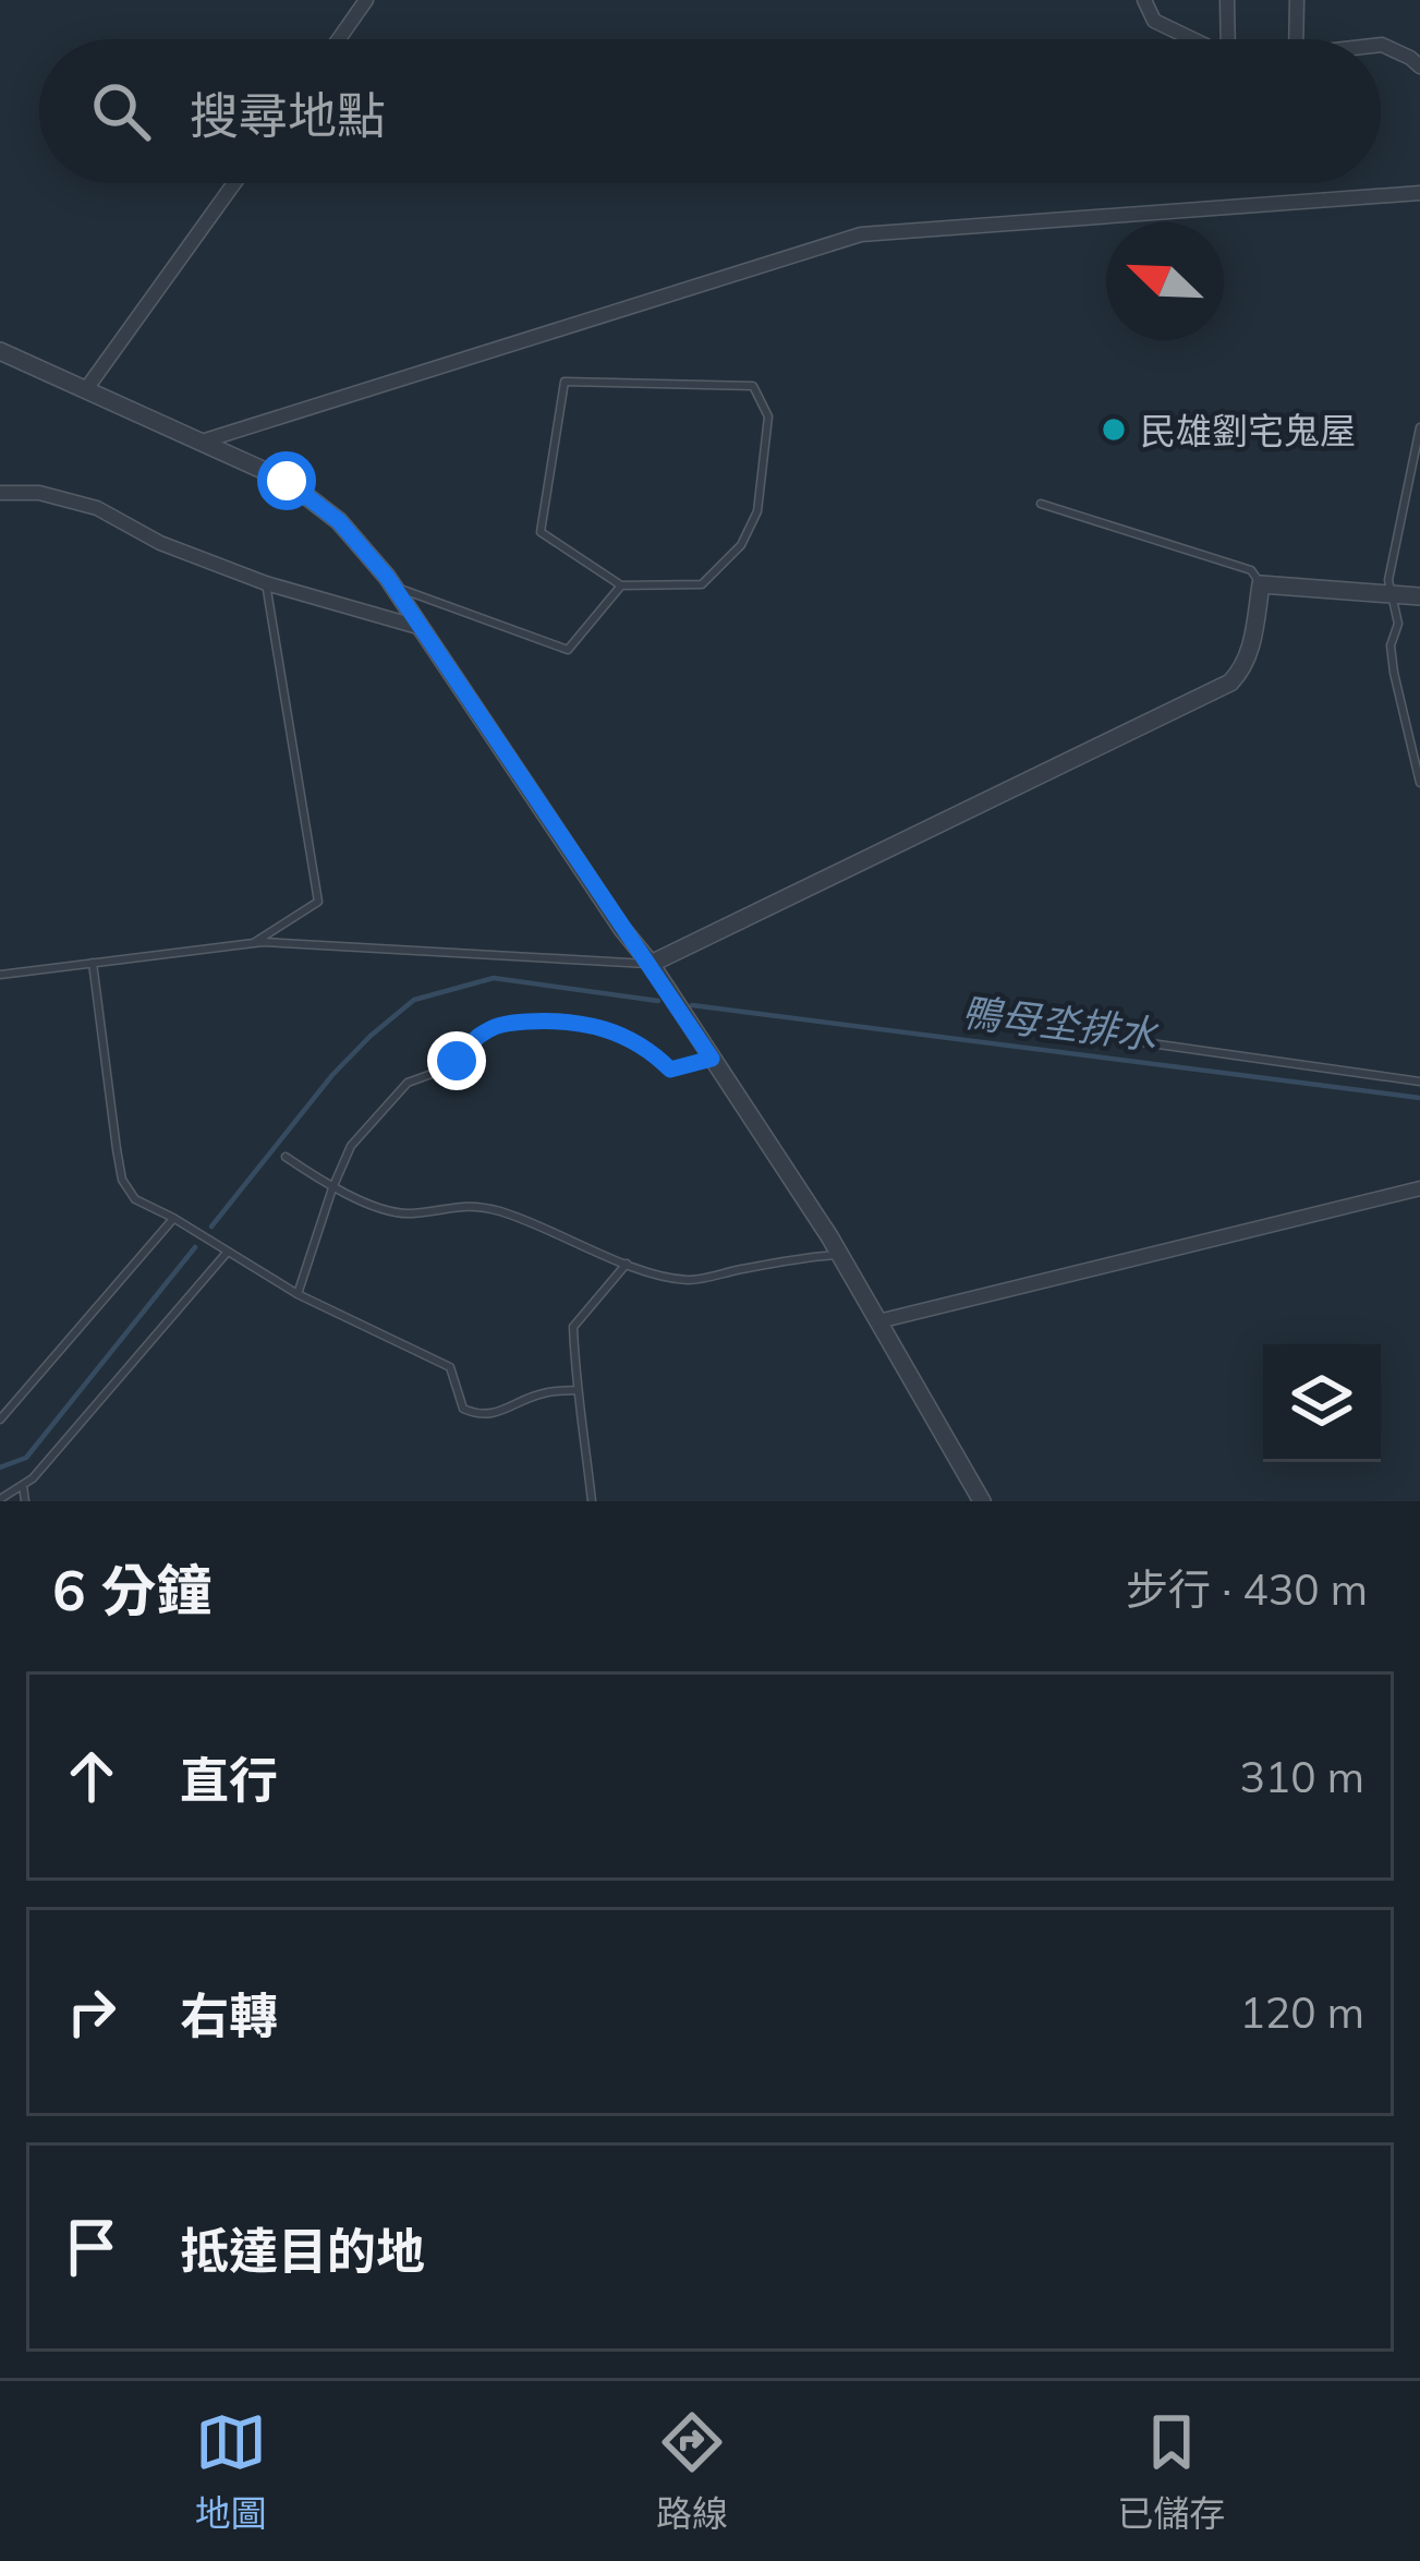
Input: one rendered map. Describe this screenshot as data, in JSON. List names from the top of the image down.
{
  "water": ["鴨母坔排水"],
  "places": ["民雄劉宅鬼屋"],
  "north": "top left",
  "page": {
    "search": "搜尋地點",
    "heading": ["6 分鐘", "步行 · 430 m"],
    "list": [
      ["直行", "310 m"],
      ["右轉", "120 m"],
      "抵達目的地"
    ],
    "nav": ["地圖", "路線", "已儲存"]
  }
}
